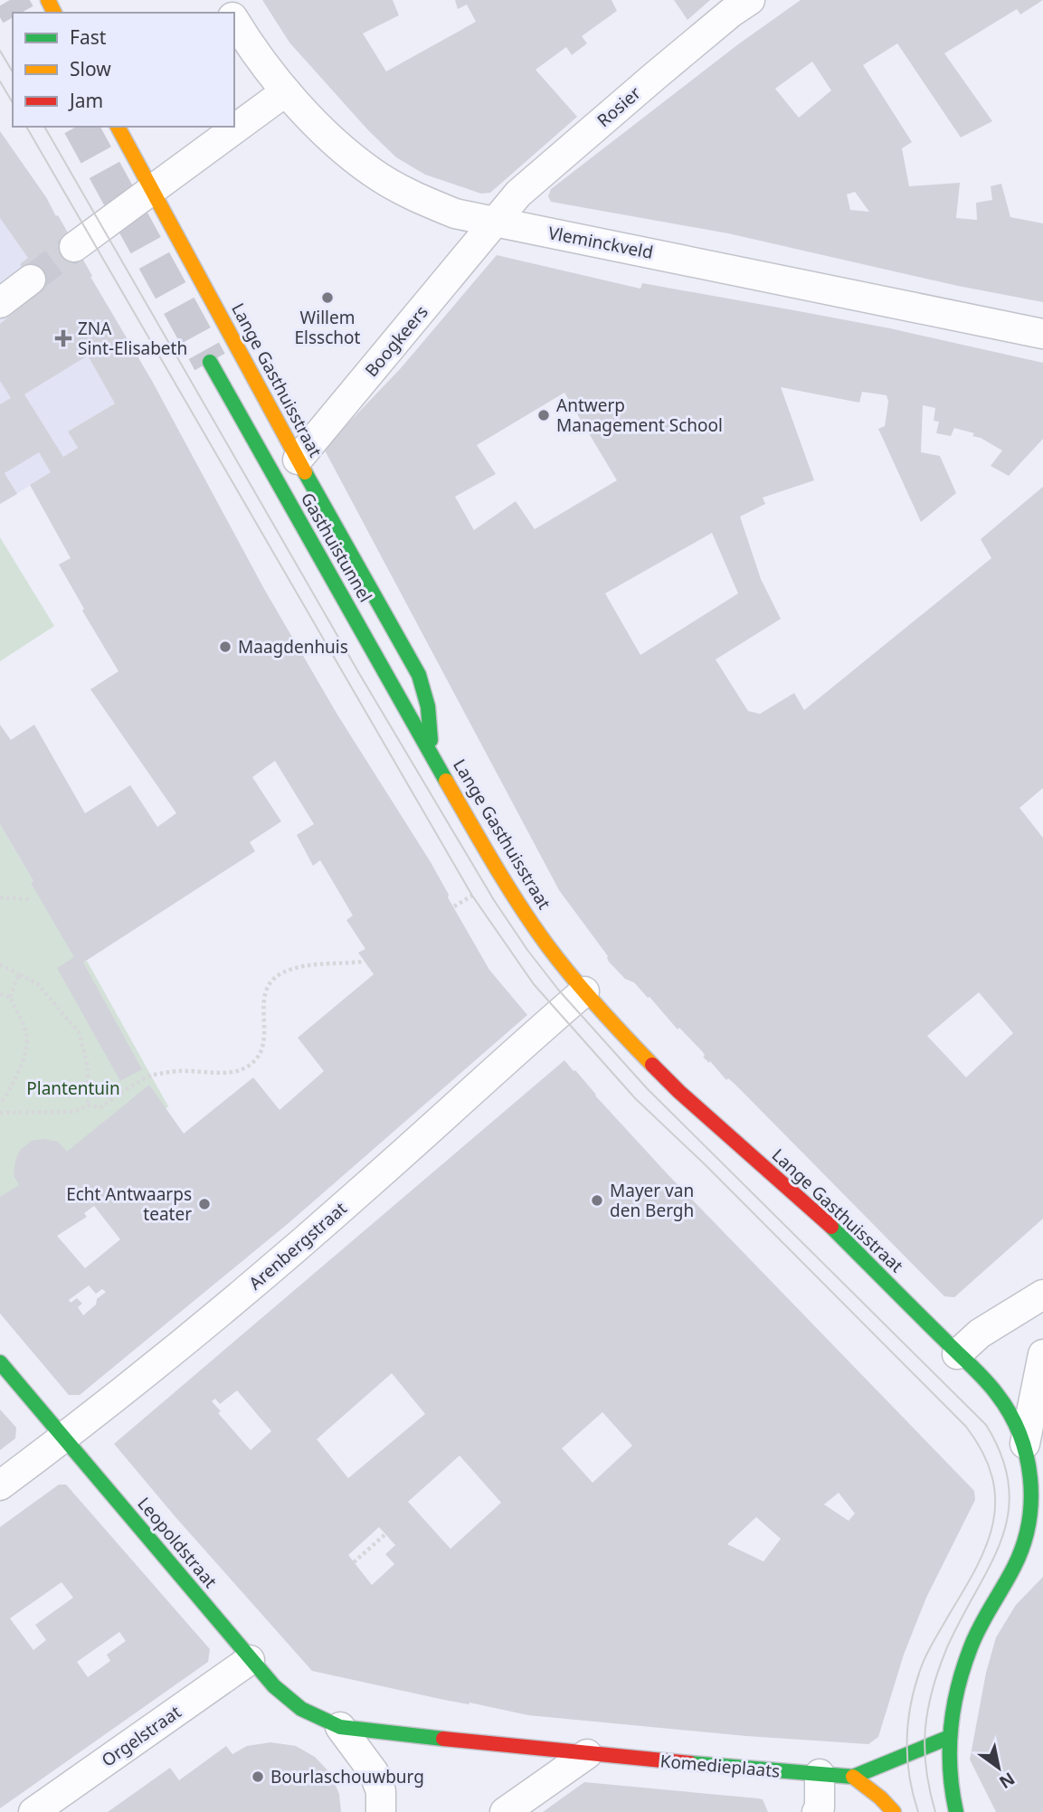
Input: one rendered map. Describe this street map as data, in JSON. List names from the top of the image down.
{
  "streets": {
    "street": [
      "Rosier",
      "Vleminckveld",
      "Boogkeers",
      "Lange Gasthuisstraat",
      "Gasthuistunnel",
      "Arenbergstraat",
      "Leopoldstraat",
      "Orgelstraat",
      "Komedieplaats"
    ]
  },
  "crossings": [
    ["Rosier", "Vleminckveld"],
    ["Rosier", "Boogkeers"],
    ["Vleminckveld", "Boogkeers"],
    ["Boogkeers", "Lange Gasthuisstraat"],
    ["Lange Gasthuisstraat", "Gasthuistunnel"],
    ["Lange Gasthuisstraat", "Arenbergstraat"],
    ["Lange Gasthuisstraat", "Komedieplaats"],
    ["Arenbergstraat", "Leopoldstraat"],
    ["Leopoldstraat", "Orgelstraat"],
    ["Leopoldstraat", "Komedieplaats"]
  ],
  "parks": ["Plantentuin"],
  "places": {
    "other": [
      "Willem Elsschot",
      "Antwerp Management School",
      "Maagdenhuis",
      "Mayer van den Bergh",
      "Echt Antwaarps teater",
      "Bourlaschouwburg"
    ],
    "health": ["ZNA Sint-Elisabeth"]
  },
  "legend": ["Fast", "Slow", "Jam"],
  "north": "bottom right"
}
